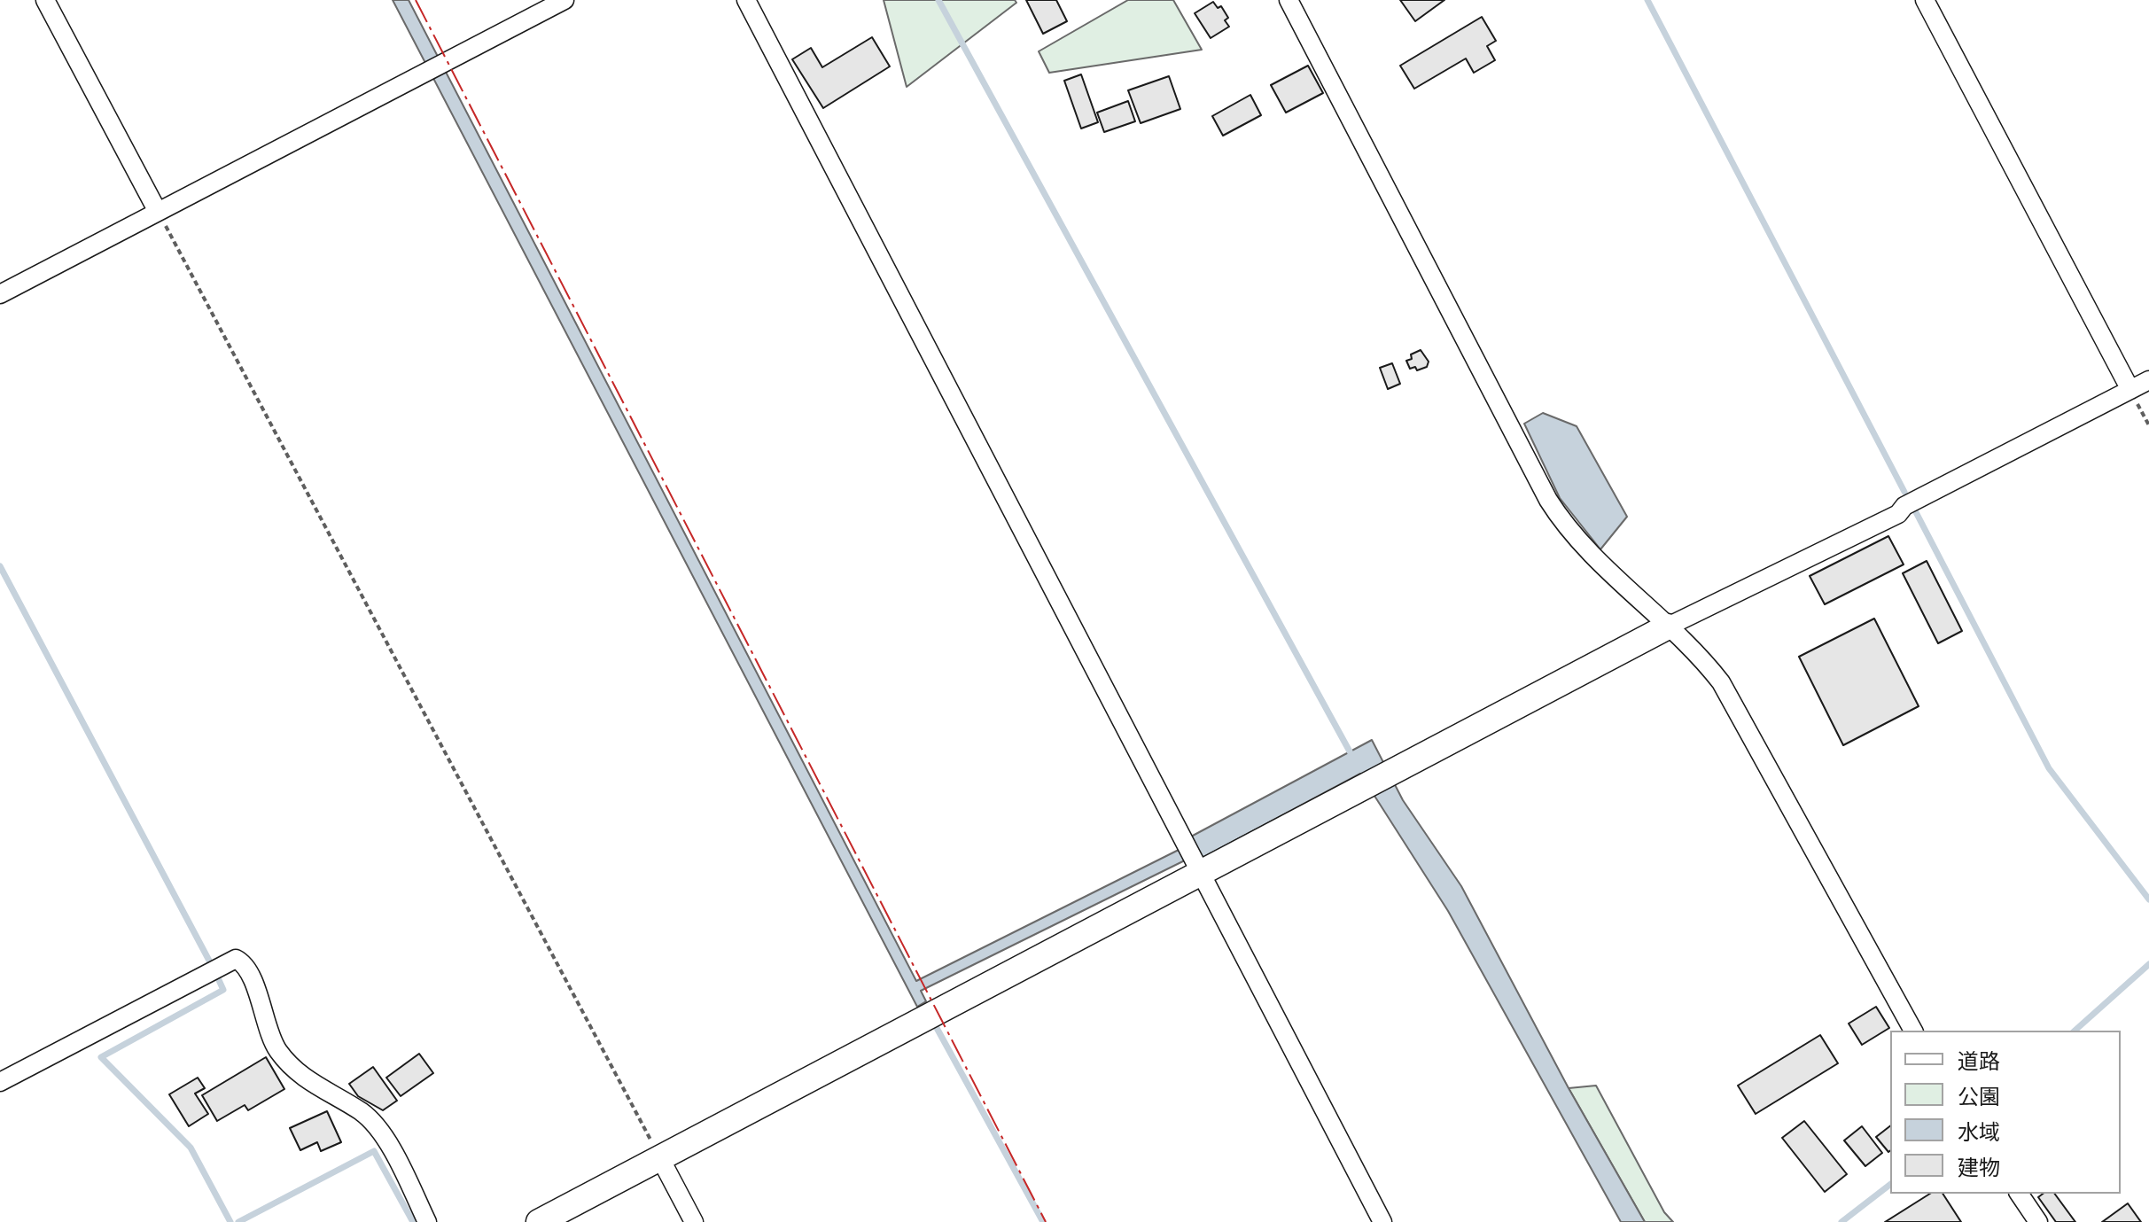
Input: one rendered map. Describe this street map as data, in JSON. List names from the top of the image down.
{
  "legend": [
    "道路",
    "公園",
    "水域",
    "建物"
  ]
}
